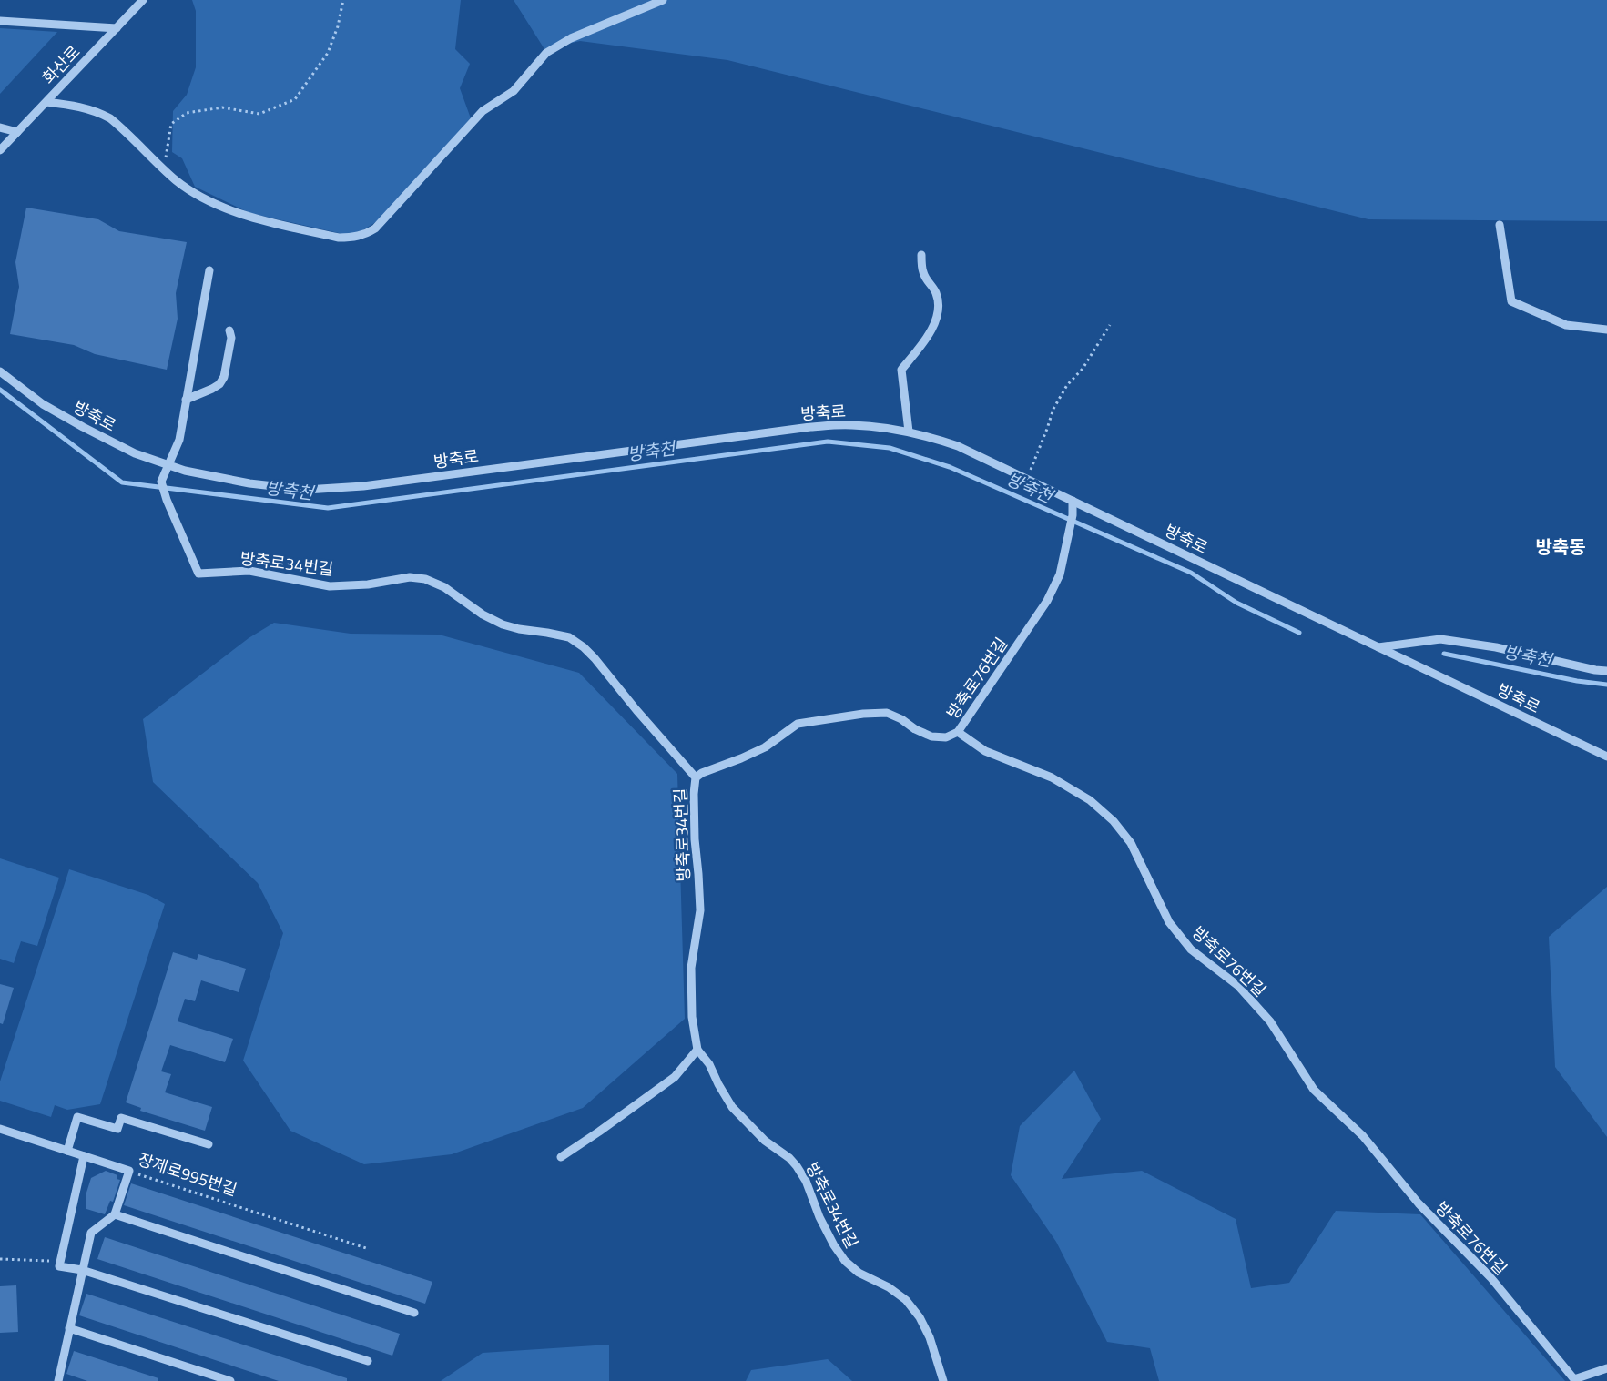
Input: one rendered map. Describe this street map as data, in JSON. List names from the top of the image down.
{
  "streets": {
    "street": [
      "화산로",
      "방축로",
      "방축로34번길",
      "방축로76번길",
      "장제로995번길"
    ]
  },
  "crossings": [
    ["방축로", "방축로34번길"],
    ["방축로", "방축로76번길"]
  ],
  "districts": ["방축동"],
  "water": ["방축천"]
}
